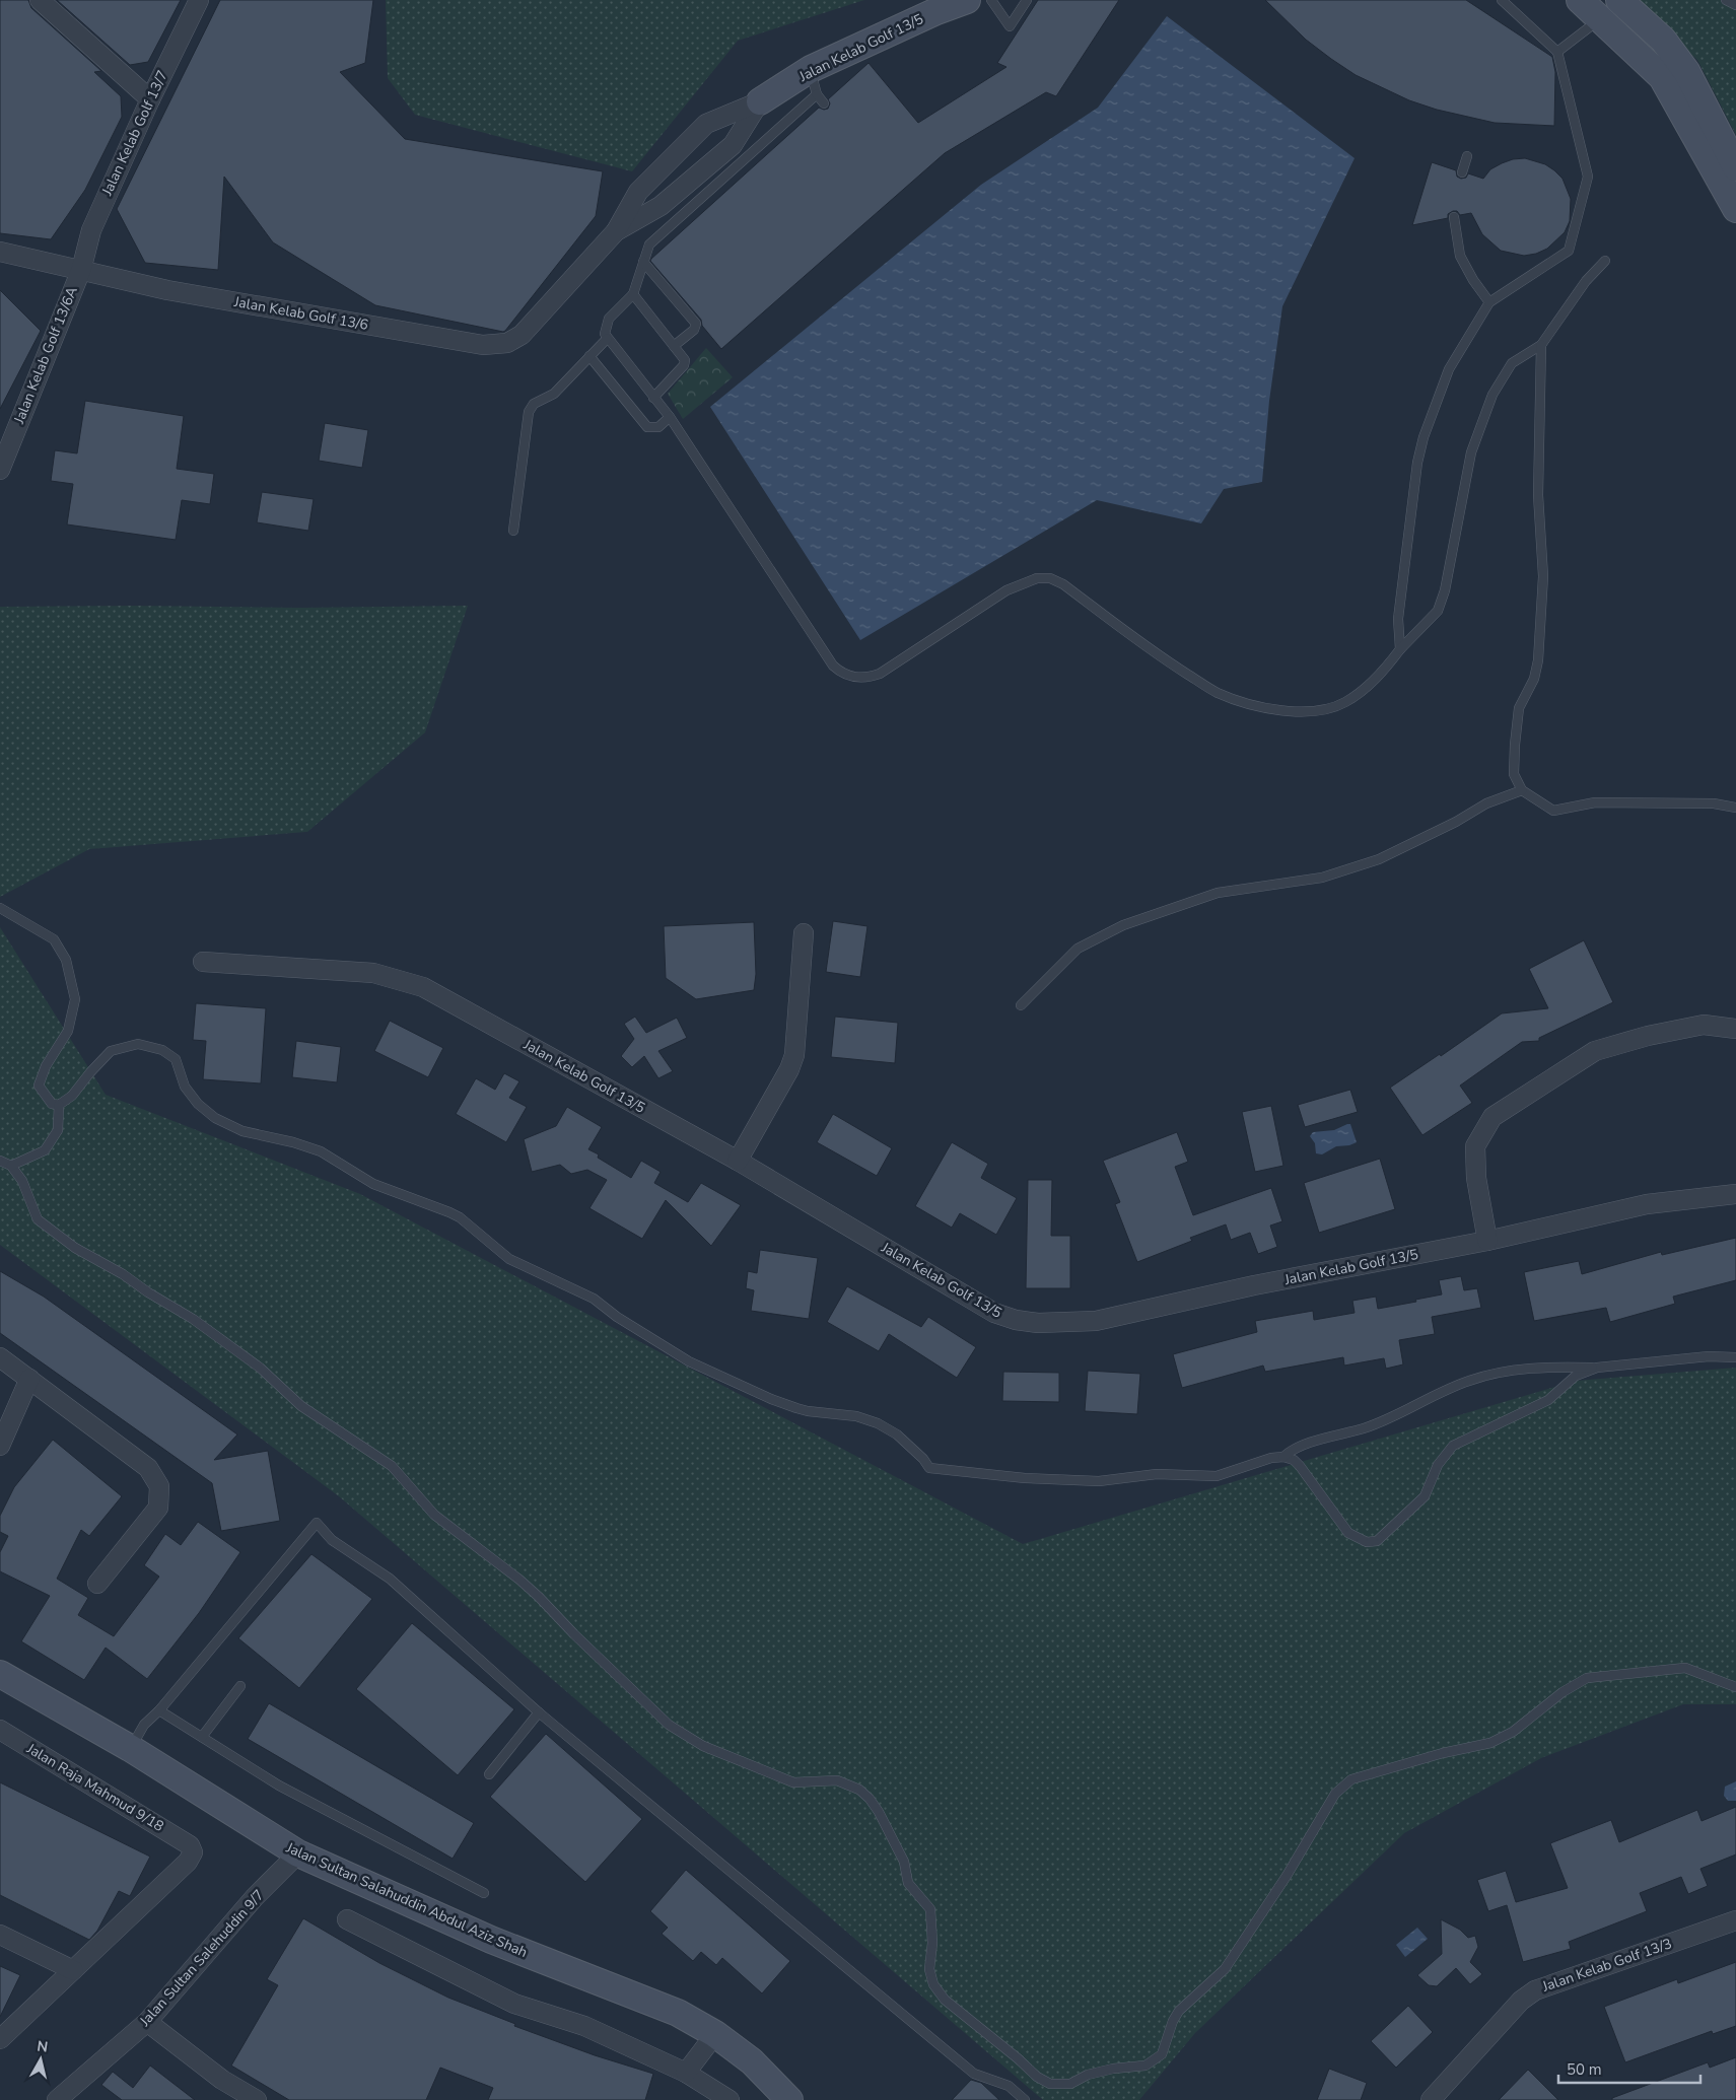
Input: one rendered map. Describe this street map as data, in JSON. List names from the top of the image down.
{
  "streets": {
    "street": [
      "Jalan Kelab Golf 13/5",
      "Jalan Kelab Golf 13/7",
      "Jalan Kelab Golf 13/6",
      "Jalan Kelab Golf 13/6A",
      "Jalan Raja Mahmud 9/18",
      "Jalan Sultan Salahuddin Abdul Aziz Shah",
      "Jalan Sultan Salehuddin 9/7",
      "Jalan Kelab Golf 13/3"
    ]
  },
  "crossings": [
    ["Jalan Kelab Golf 13/5", "Jalan Kelab Golf 13/6"],
    ["Jalan Kelab Golf 13/7", "Jalan Kelab Golf 13/6"],
    ["Jalan Kelab Golf 13/7", "Jalan Kelab Golf 13/6A"],
    ["Jalan Kelab Golf 13/6", "Jalan Kelab Golf 13/6A"],
    ["Jalan Sultan Salahuddin Abdul Aziz Shah", "Jalan Sultan Salehuddin 9/7"]
  ],
  "scale_bar": "50 m",
  "north": "top"
}
